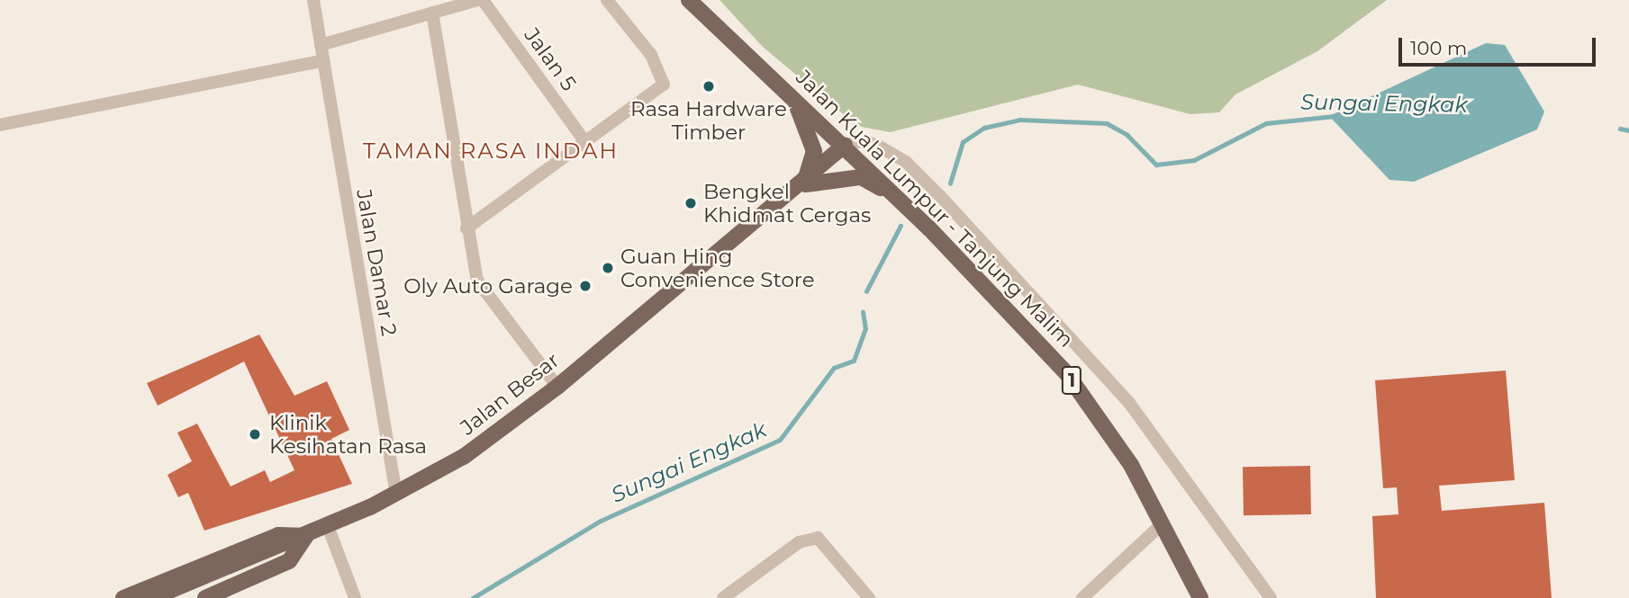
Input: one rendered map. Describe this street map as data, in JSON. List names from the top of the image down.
{
  "streets": {
    "main road": ["Jalan Kuala Lumpur - Tanjung Malim", "1", "Jalan Besar"],
    "street": ["Jalan 5", "Jalan Damar 2"]
  },
  "crossings": [
    ["Jalan Kuala Lumpur - Tanjung Malim", "Jalan Besar"],
    ["Jalan Damar 2", "Jalan Besar"]
  ],
  "districts": ["TAMAN RASA INDAH"],
  "water": ["Sungai Engkak"],
  "places": [
    "Rasa Hardware Timber",
    "Bengkel Khidmat Cergas",
    "Guan Hing Convenience Store",
    "Oly Auto Garage",
    "Klinik Kesihatan Rasa"
  ],
  "scale_bar": "100 m"
}
